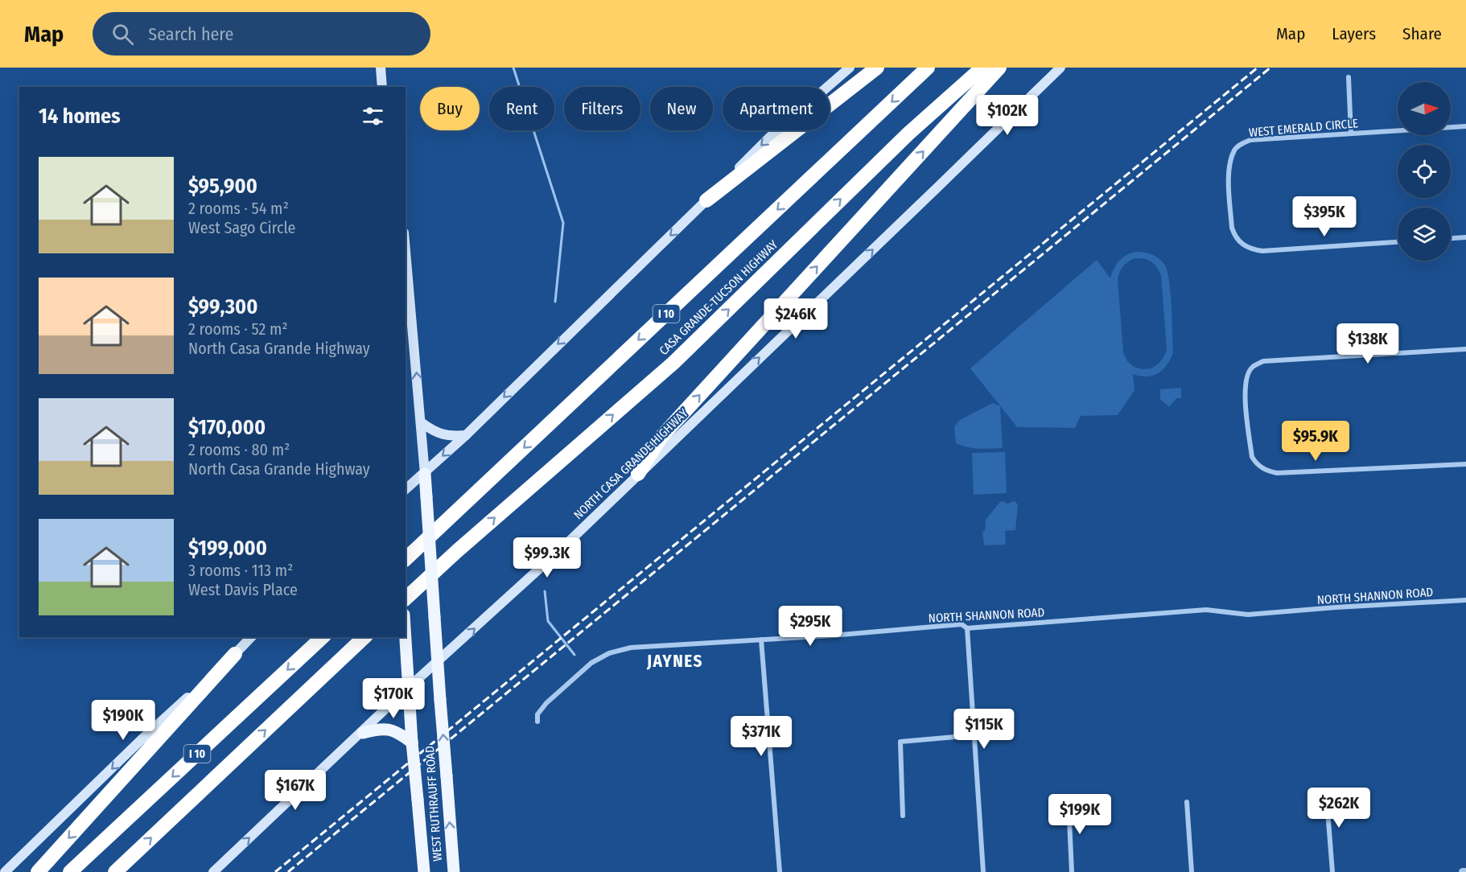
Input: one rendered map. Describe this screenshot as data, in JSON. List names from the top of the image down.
{
  "streets": {
    "highway": ["CASA GRANDE-TUCSON HIGHWAY", "I 10"],
    "main road": ["NORTH CASA GRANDE HIGHWAY", "WEST RUTHRAUFF ROAD"],
    "street": ["WEST EMERALD CIRCLE", "NORTH SHANNON ROAD"]
  },
  "crossings": [
    ["NORTH CASA GRANDE HIGHWAY", "WEST RUTHRAUFF ROAD"]
  ],
  "one_way": ["NORTH CASA GRANDE HIGHWAY"],
  "districts": ["JAYNES"],
  "north": "right",
  "page": {
    "header": "Map",
    "search": "Search here",
    "nav": ["Map", "Layers", "Share"],
    "chip": [
      "Buy",
      "Rent",
      "Filters",
      "New",
      "Apartment"
    ],
    "heading": "14 homes",
    "price": [
      "$102K",
      "$395K",
      "$246K",
      "$138K",
      "$95.9K",
      "$99.3K",
      "$295K",
      "$170K",
      "$190K",
      "$115K",
      "$371K",
      "$167K",
      "$262K",
      "$199K"
    ],
    "list": [
      {
        "name": "$95,900",
        "note": "2 rooms · 54 m² · West Sago Circle"
      },
      {
        "name": "$99,300",
        "note": "2 rooms · 52 m² · North Casa Grande Highway"
      },
      {
        "name": "$170,000",
        "note": "2 rooms · 80 m² · North Casa Grande Highway"
      },
      {
        "name": "$199,000",
        "note": "3 rooms · 113 m² · West Davis Place"
      }
    ]
  }
}
